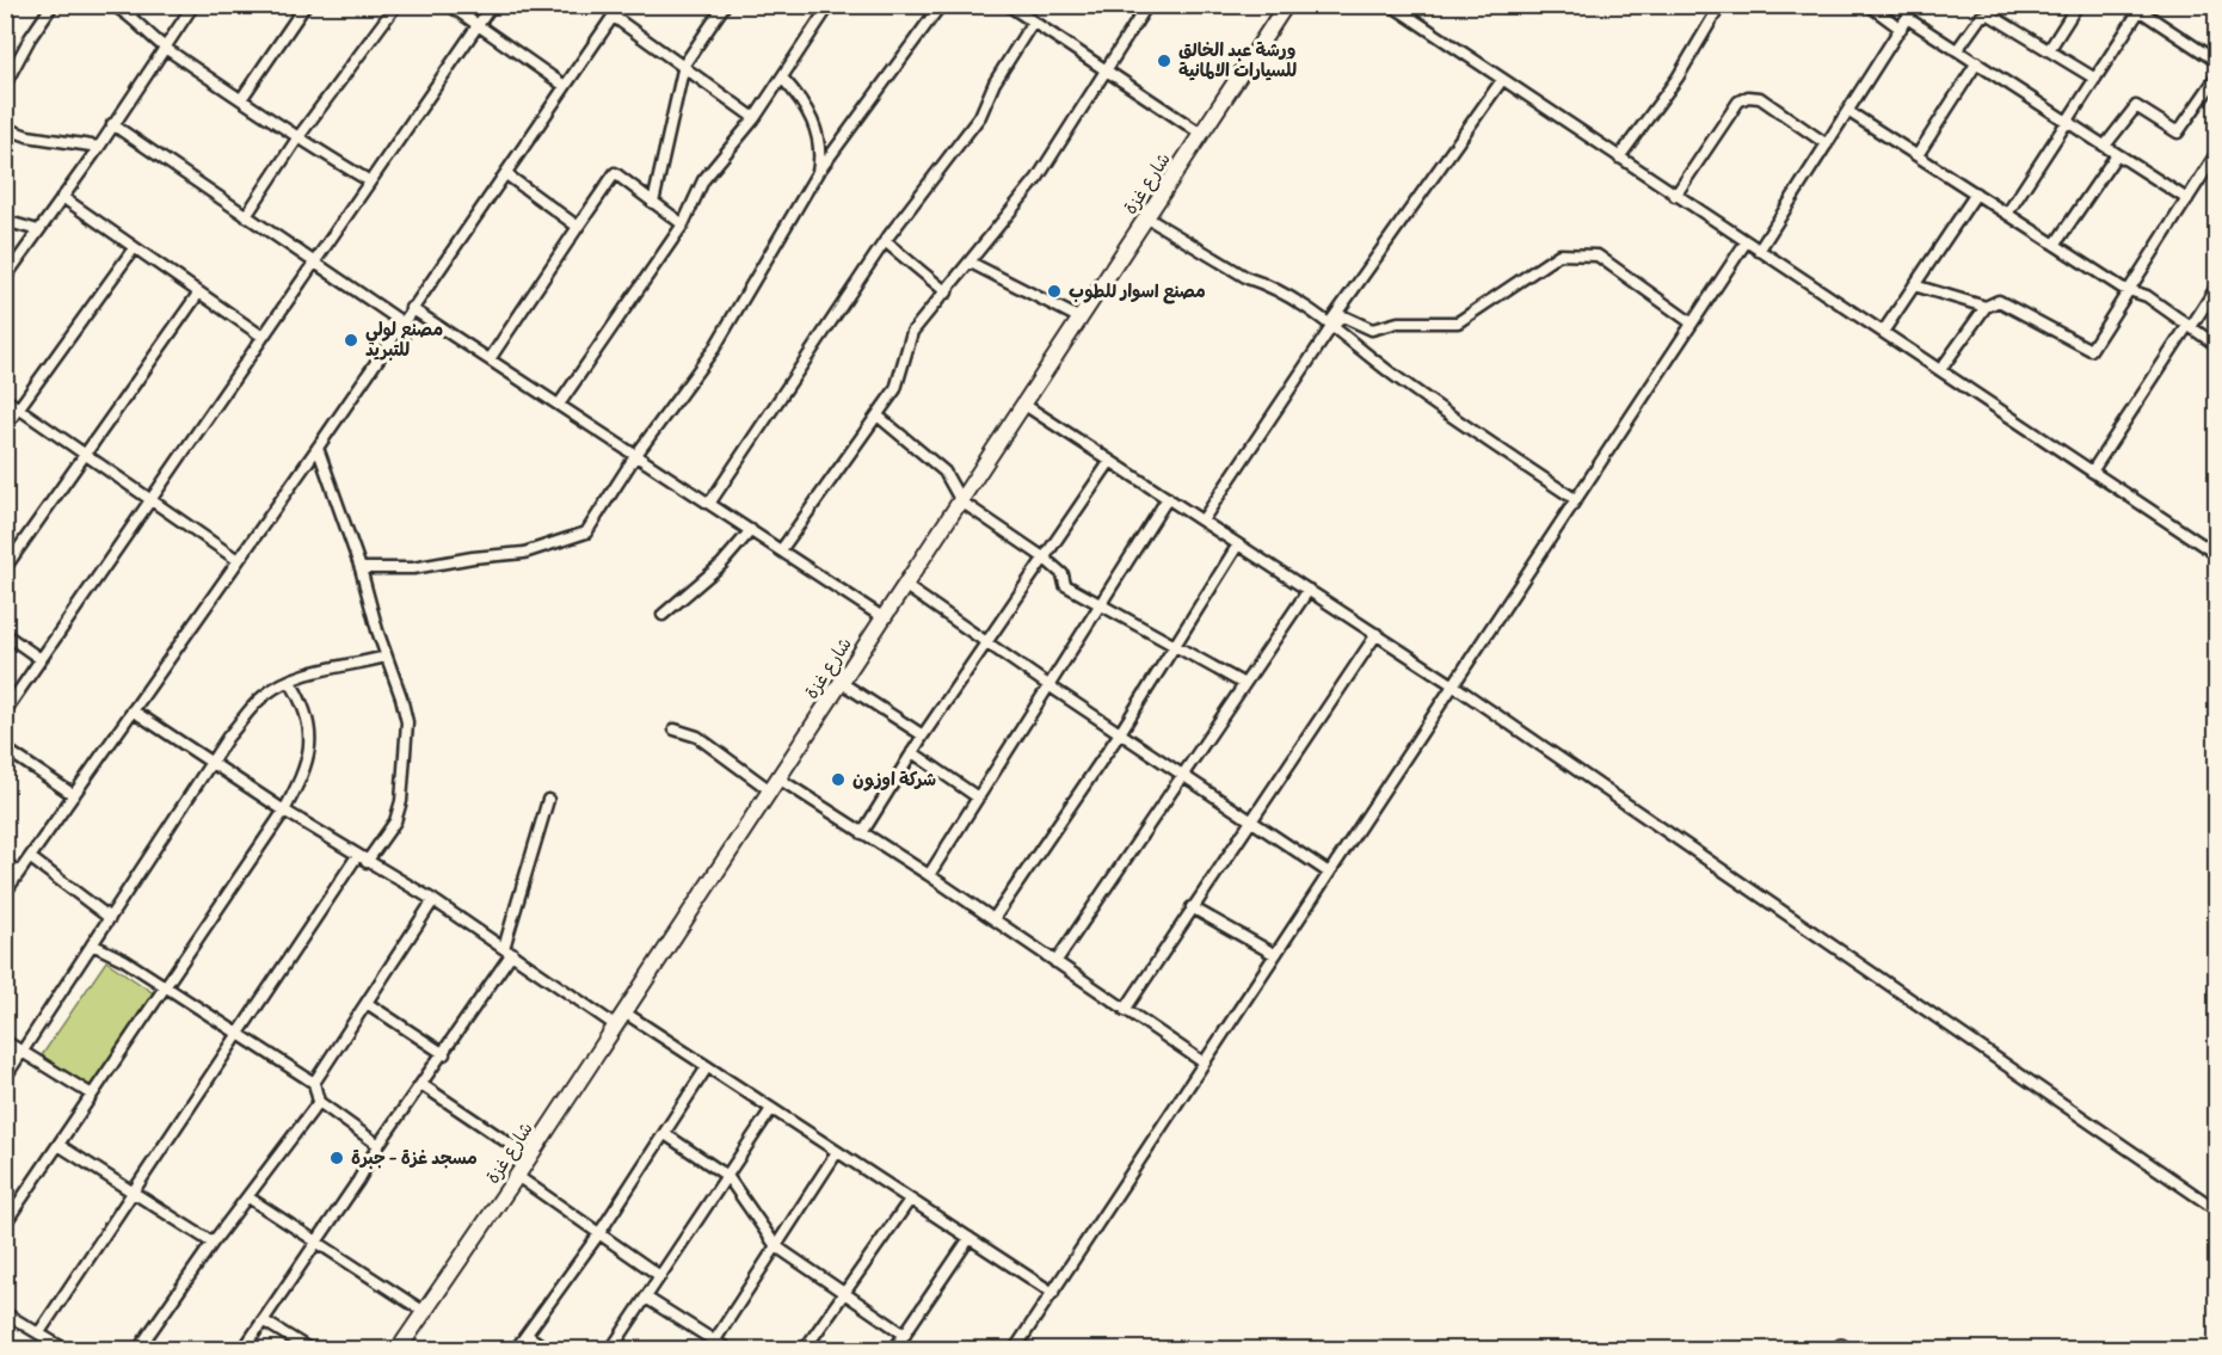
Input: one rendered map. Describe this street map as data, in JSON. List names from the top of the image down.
{
  "streets": {
    "main road": ["شارع غزة"]
  },
  "places": [
    "ورشة عبد الخالق للسيارات الالمانية",
    "مصنع اسوار للطوب",
    "مصنع لولي للتبريد",
    "شركة اوزون",
    "مسجد غزة - جبرة"
  ]
}
